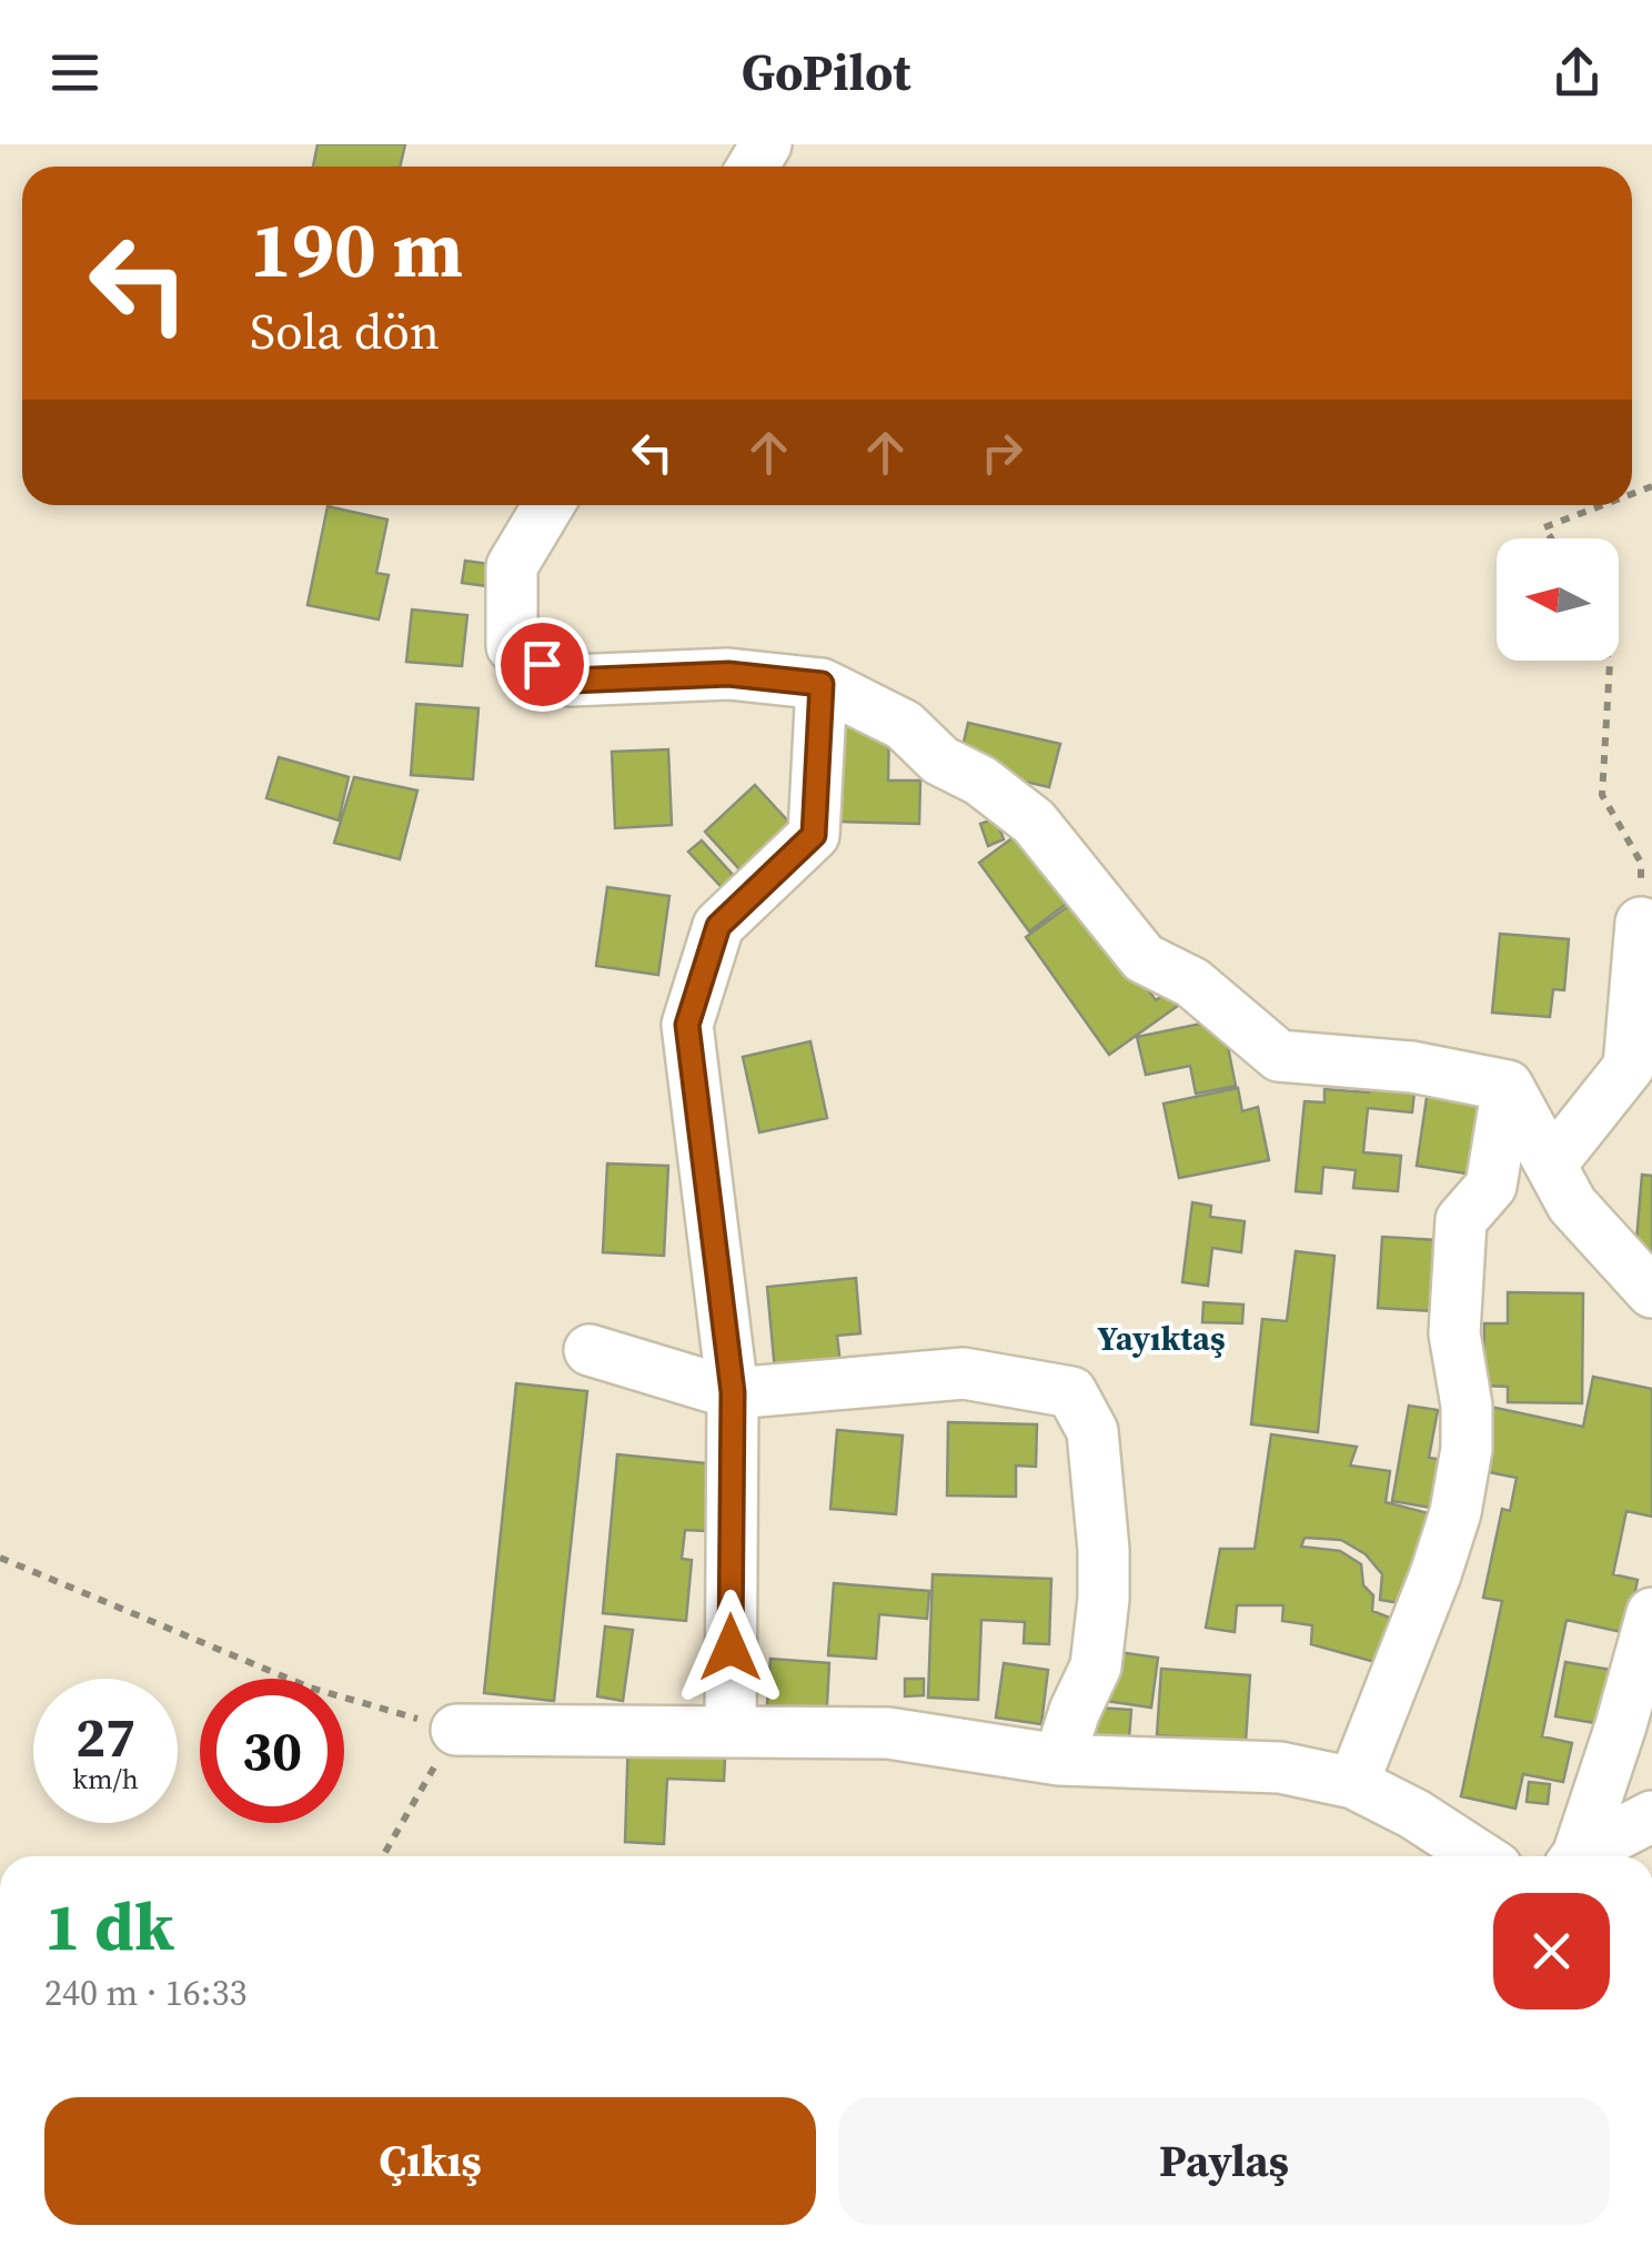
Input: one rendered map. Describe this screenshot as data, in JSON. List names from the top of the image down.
{
  "districts": ["Yayıktaş"],
  "north": "left",
  "page": {
    "header": "GoPilot",
    "turn": ["190 m", "Sola dön"],
    "speed": "27 km/h",
    "limit": "30",
    "heading": ["1 dk", "240 m · 16:33"],
    "buttons": ["Çıkış", "Paylaş"]
  }
}
